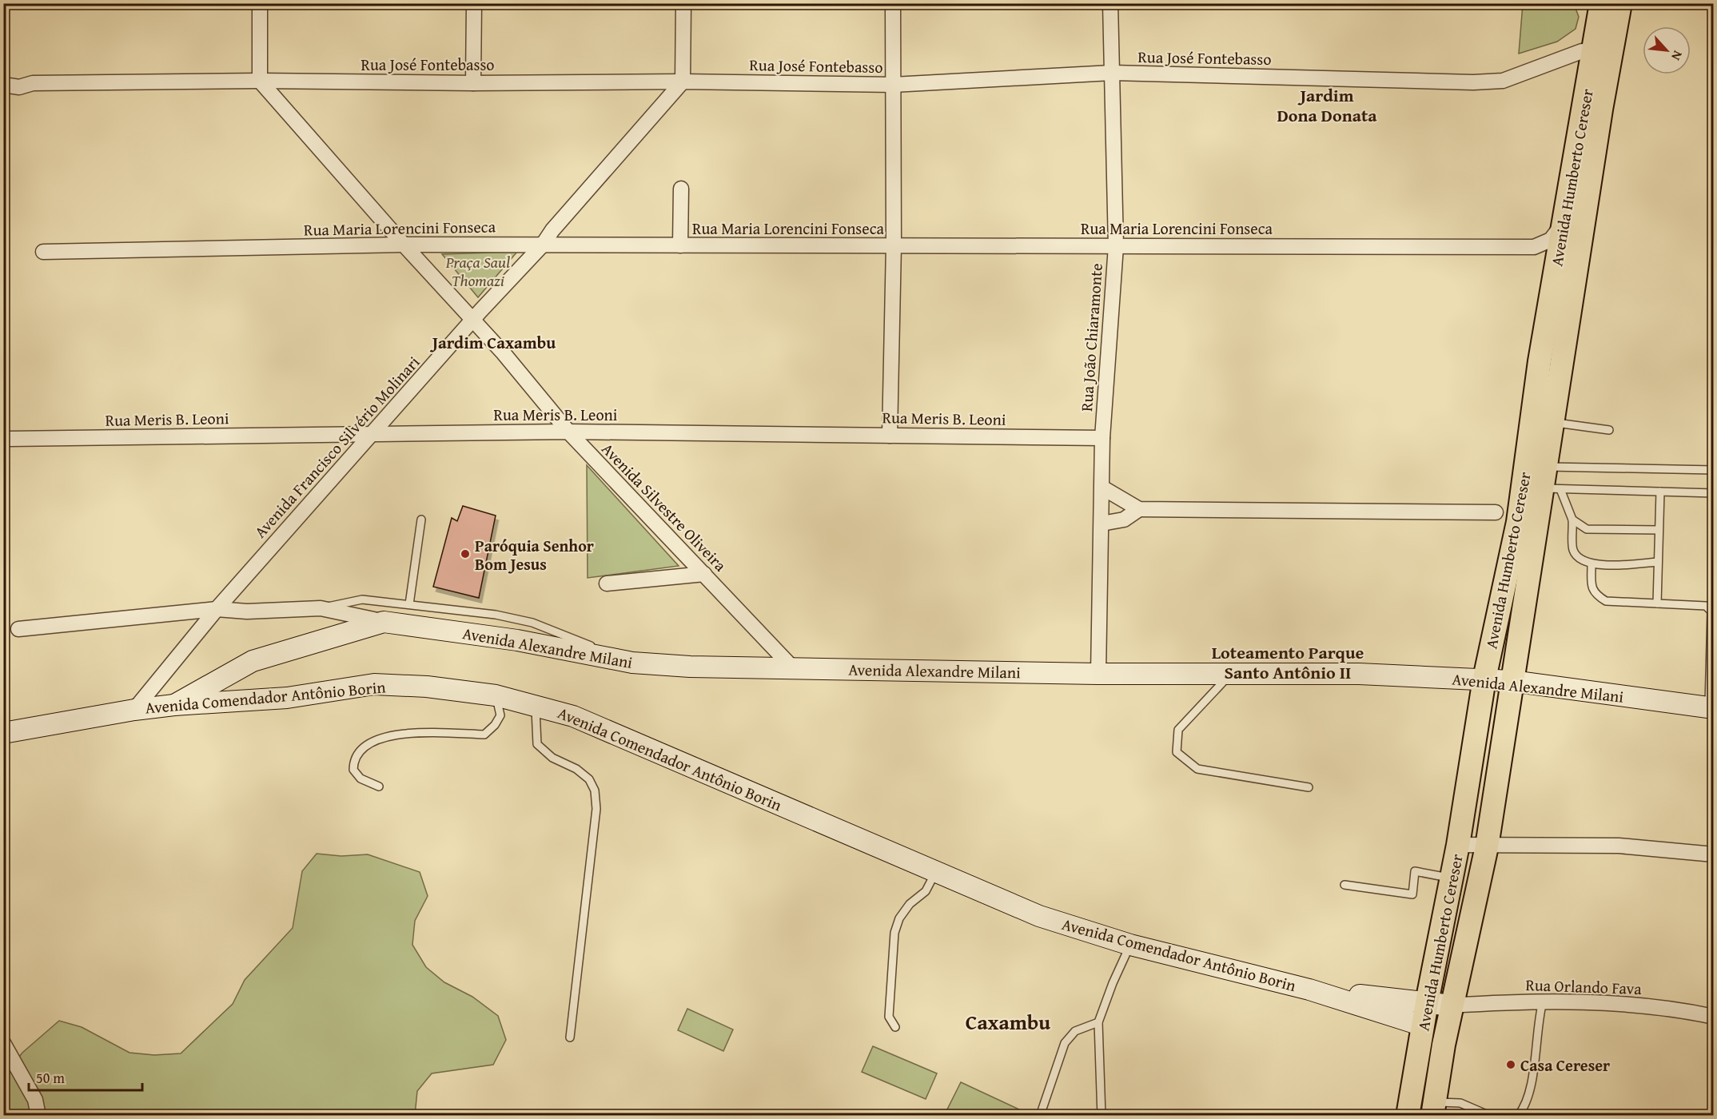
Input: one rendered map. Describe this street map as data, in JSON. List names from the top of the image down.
{
  "streets": {
    "main road": ["Avenida Humberto Cereser", "Avenida Alexandre Milani", "Avenida Comendador Antônio Borin"],
    "street": [
      "Rua José Fontebasso",
      "Rua Maria Lorencini Fonseca",
      "Rua João Chiaramonte",
      "Rua Meris B. Leoni",
      "Avenida Francisco Silvério Molinari",
      "Avenida Silvestre Oliveira",
      "Rua Orlando Fava"
    ]
  },
  "crossings": [
    ["Rua José Fontebasso", "Avenida Humberto Cereser"],
    ["Rua José Fontebasso", "Rua João Chiaramonte"],
    ["Rua José Fontebasso", "Avenida Francisco Silvério Molinari"],
    ["Rua José Fontebasso", "Avenida Silvestre Oliveira"],
    ["Avenida Humberto Cereser", "Avenida Alexandre Milani"],
    ["Avenida Humberto Cereser", "Avenida Comendador Antônio Borin"],
    ["Avenida Humberto Cereser", "Rua Orlando Fava"],
    ["Rua Maria Lorencini Fonseca", "Rua João Chiaramonte"],
    ["Rua Maria Lorencini Fonseca", "Avenida Francisco Silvério Molinari"],
    ["Rua Maria Lorencini Fonseca", "Avenida Silvestre Oliveira"],
    ["Rua João Chiaramonte", "Rua Meris B. Leoni"],
    ["Rua João Chiaramonte", "Avenida Alexandre Milani"],
    ["Rua Meris B. Leoni", "Avenida Francisco Silvério Molinari"],
    ["Rua Meris B. Leoni", "Avenida Silvestre Oliveira"],
    ["Avenida Francisco Silvério Molinari", "Avenida Silvestre Oliveira"],
    ["Avenida Francisco Silvério Molinari", "Avenida Comendador Antônio Borin"],
    ["Avenida Silvestre Oliveira", "Avenida Alexandre Milani"],
    ["Avenida Alexandre Milani", "Avenida Comendador Antônio Borin"],
    ["Avenida Comendador Antônio Borin", "Rua Orlando Fava"]
  ],
  "districts": [
    "Jardim Dona Donata",
    "Jardim Caxambu",
    "Loteamento Parque Santo Antônio II",
    "Caxambu"
  ],
  "parks": ["Praça Saul Thomazi"],
  "places": ["Paróquia Senhor Bom Jesus", "Casa Cereser"],
  "scale_bar": "50 m",
  "north": "bottom right"
}
